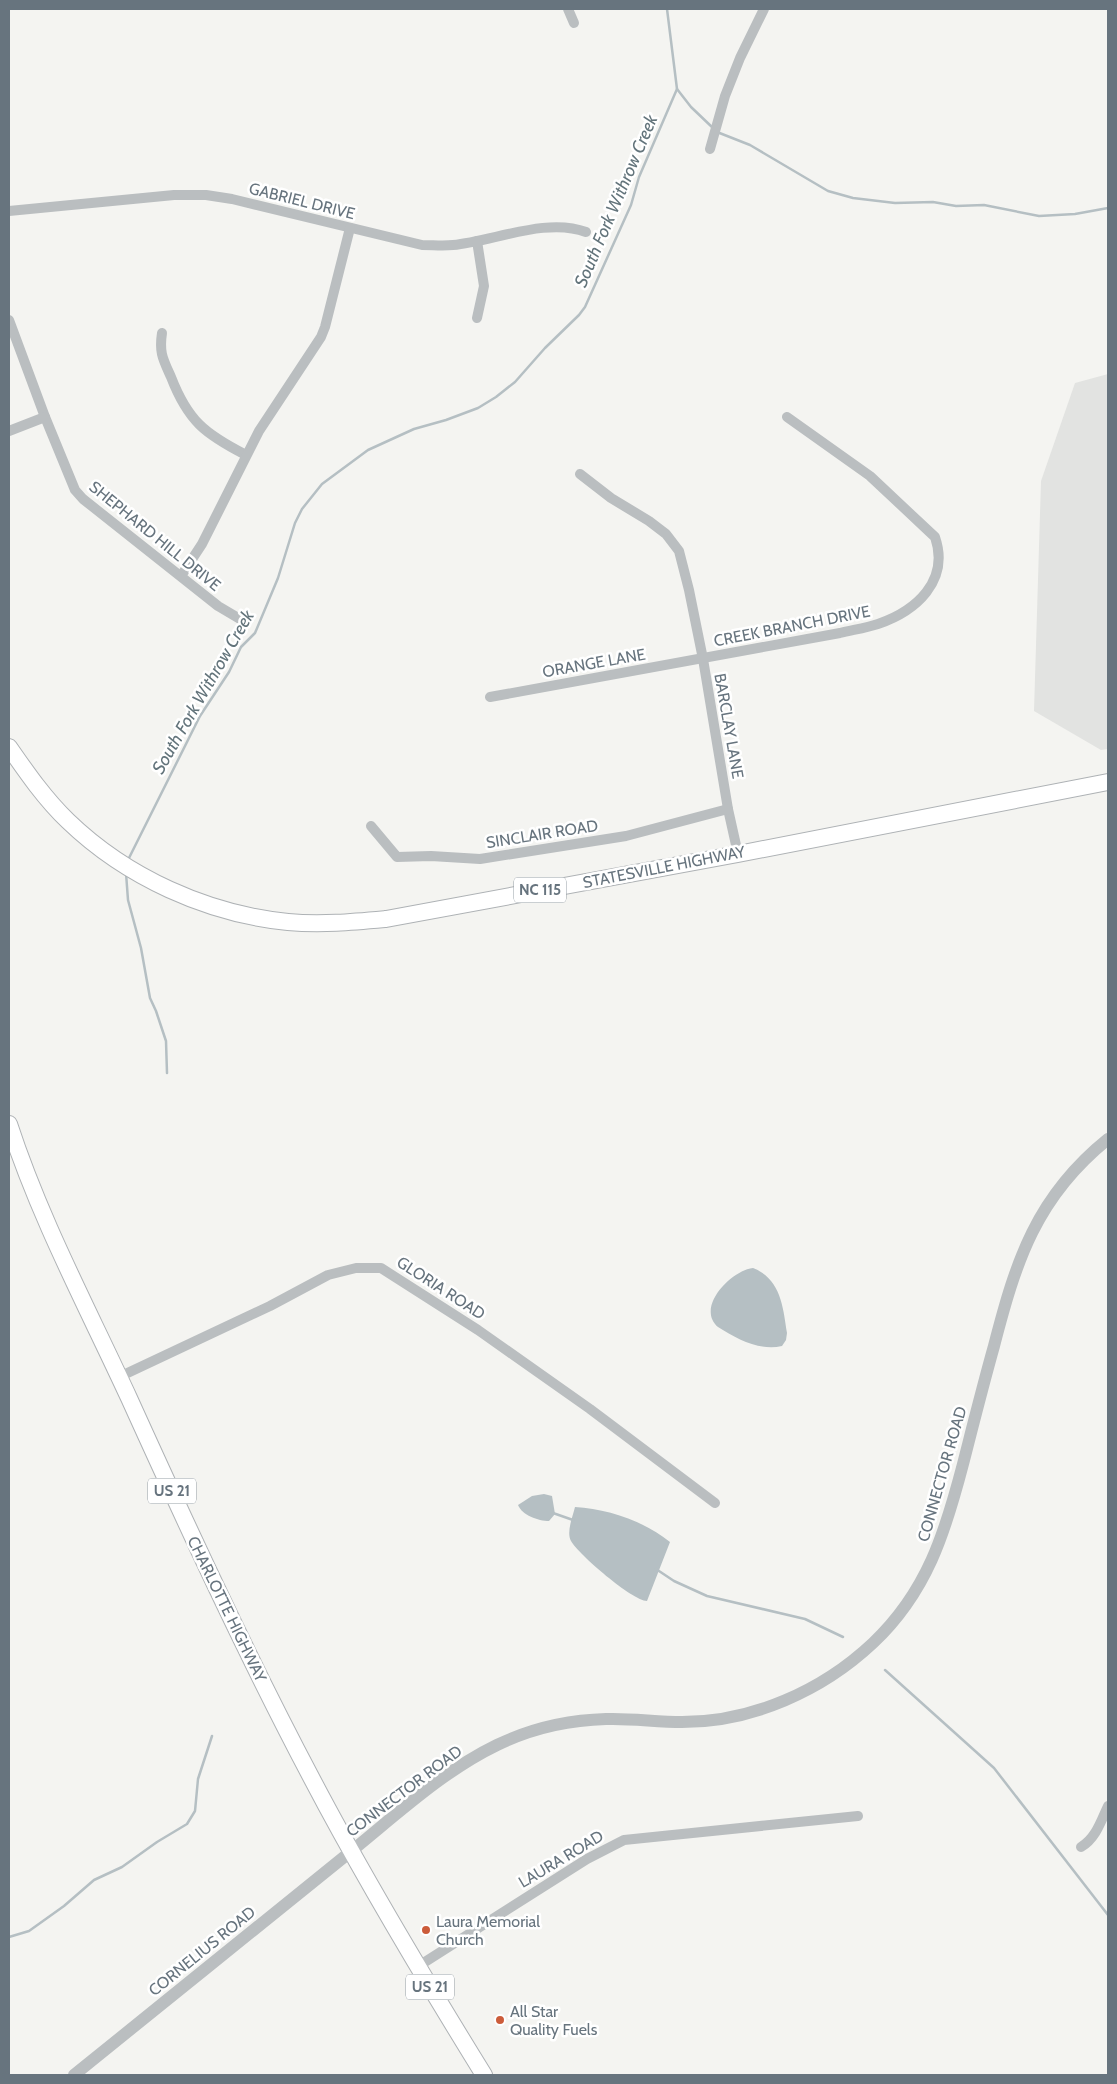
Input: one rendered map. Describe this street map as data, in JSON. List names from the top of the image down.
{
  "streets": {
    "main road": [
      "STATESVILLE HIGHWAY",
      "NC 115",
      "US 21",
      "CHARLOTTE HIGHWAY"
    ],
    "street": [
      "GABRIEL DRIVE",
      "SHEPHARD HILL DRIVE",
      "CREEK BRANCH DRIVE",
      "ORANGE LANE",
      "BARCLAY LANE",
      "SINCLAIR ROAD",
      "GLORIA ROAD",
      "CONNECTOR ROAD",
      "LAURA ROAD",
      "CORNELIUS ROAD"
    ]
  },
  "crossings": [
    ["CREEK BRANCH DRIVE", "ORANGE LANE"],
    ["CREEK BRANCH DRIVE", "BARCLAY LANE"],
    ["ORANGE LANE", "BARCLAY LANE"],
    ["BARCLAY LANE", "SINCLAIR ROAD"],
    ["BARCLAY LANE", "STATESVILLE HIGHWAY"],
    ["GLORIA ROAD", "CHARLOTTE HIGHWAY"],
    ["CONNECTOR ROAD", "CHARLOTTE HIGHWAY"],
    ["CONNECTOR ROAD", "CORNELIUS ROAD"],
    ["CHARLOTTE HIGHWAY", "LAURA ROAD"],
    ["CHARLOTTE HIGHWAY", "CORNELIUS ROAD"]
  ],
  "water": ["South Fork Withrow Creek"],
  "places": ["Laura Memorial Church", "All Star Quality Fuels"]
}
